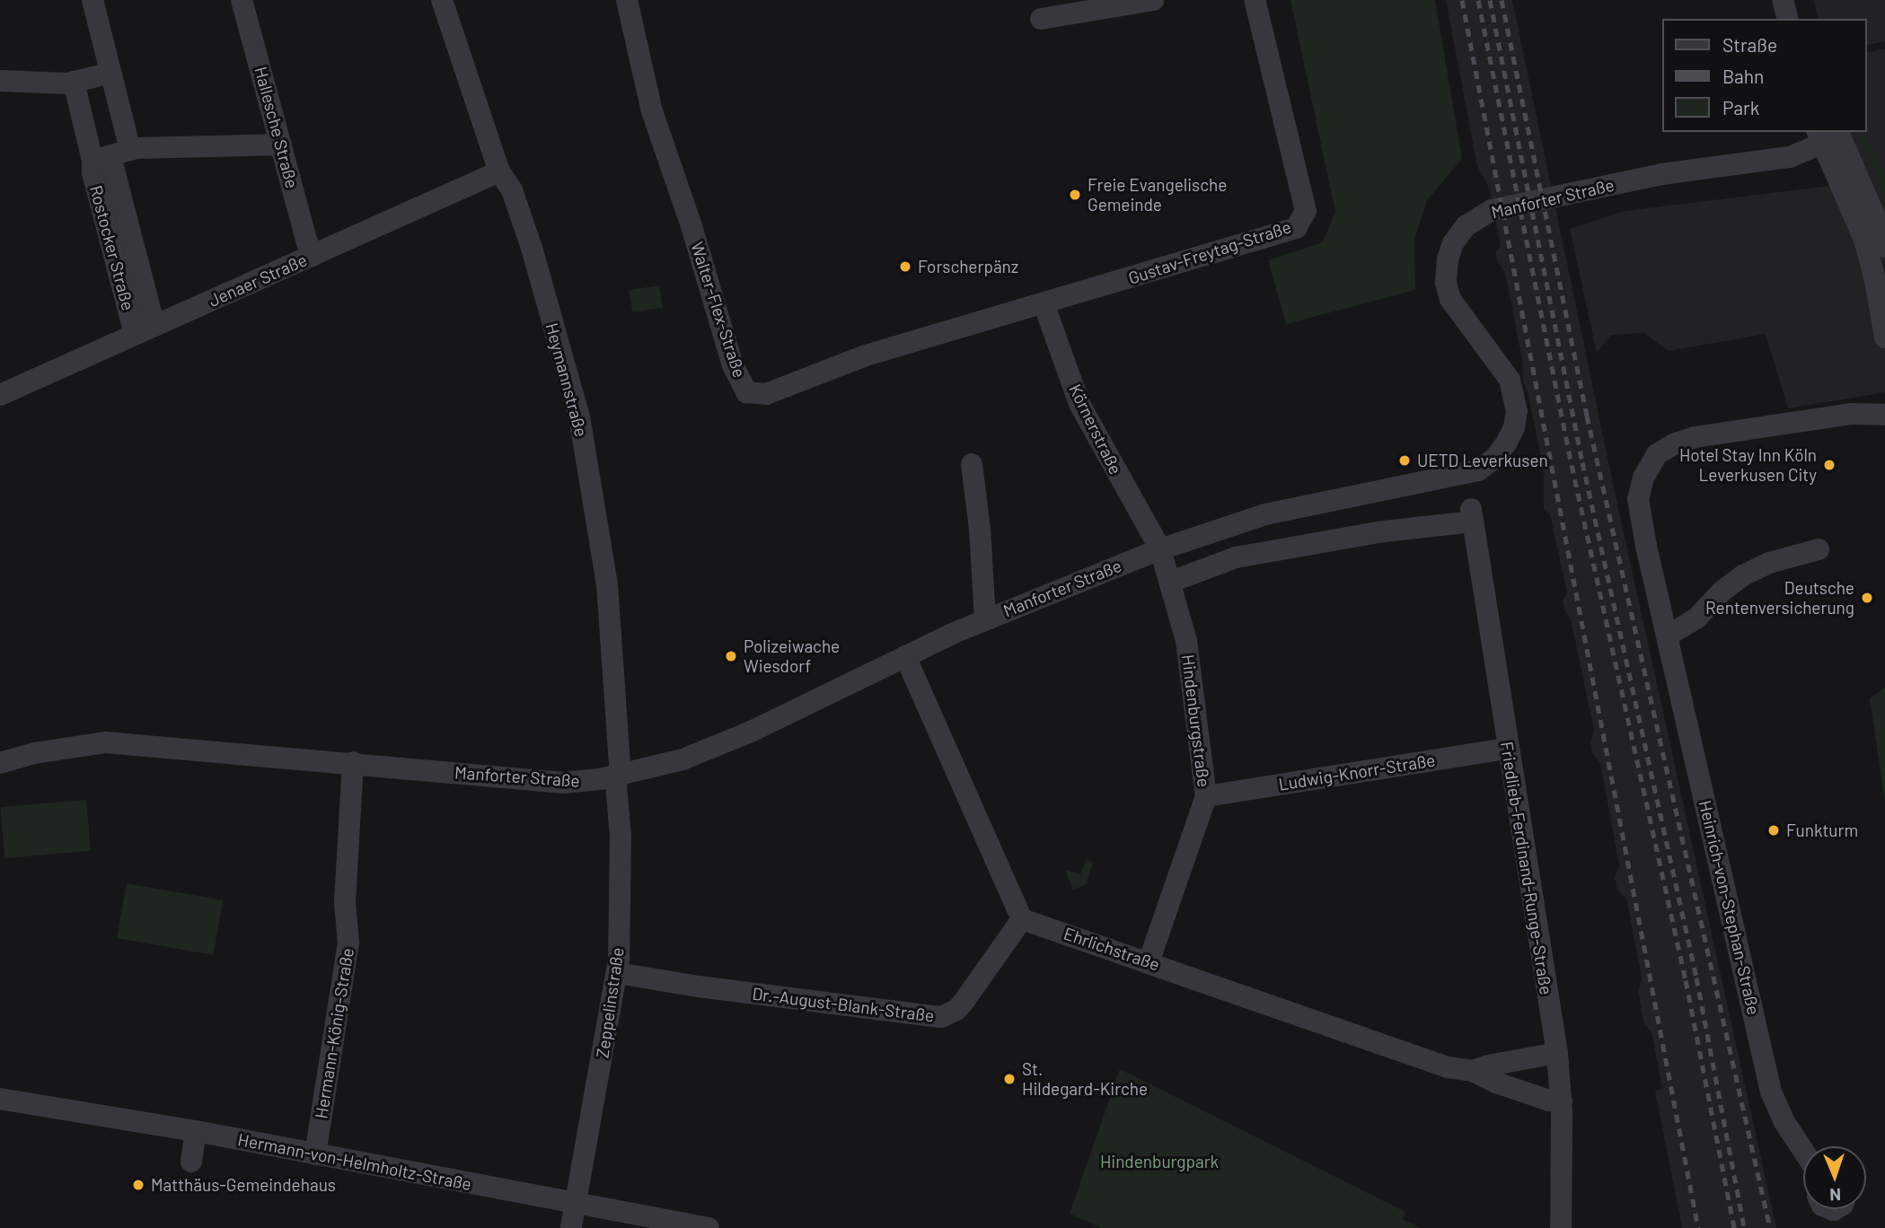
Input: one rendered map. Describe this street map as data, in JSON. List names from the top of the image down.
{
  "streets": {
    "street": [
      "Hallesche Straße",
      "Manforter Straße",
      "Rostocker Straße",
      "Gustav-Freytag-Straße",
      "Jenaer Straße",
      "Walter-Flex-Straße",
      "Heymannstraße",
      "Körnerstraße",
      "Hindenburgstraße",
      "Ludwig-Knorr-Straße",
      "Friedlieb-Ferdinand-Runge-Straße",
      "Heinrich-von-Stephan-Straße",
      "Ehrlichstraße",
      "Zeppelinstraße",
      "Dr.-August-Blank-Straße",
      "Hermann-König-Straße",
      "Hermann-von-Helmholtz-Straße"
    ]
  },
  "crossings": [
    ["Hallesche Straße", "Jenaer Straße"],
    ["Manforter Straße", "Heymannstraße"],
    ["Manforter Straße", "Körnerstraße"],
    ["Manforter Straße", "Hindenburgstraße"],
    ["Manforter Straße", "Zeppelinstraße"],
    ["Manforter Straße", "Hermann-König-Straße"],
    ["Rostocker Straße", "Jenaer Straße"],
    ["Gustav-Freytag-Straße", "Walter-Flex-Straße"],
    ["Gustav-Freytag-Straße", "Körnerstraße"],
    ["Jenaer Straße", "Heymannstraße"],
    ["Walter-Flex-Straße", "Körnerstraße"],
    ["Heymannstraße", "Zeppelinstraße"],
    ["Körnerstraße", "Hindenburgstraße"],
    ["Hindenburgstraße", "Ludwig-Knorr-Straße"],
    ["Hindenburgstraße", "Friedlieb-Ferdinand-Runge-Straße"],
    ["Hindenburgstraße", "Ehrlichstraße"],
    ["Ludwig-Knorr-Straße", "Friedlieb-Ferdinand-Runge-Straße"],
    ["Friedlieb-Ferdinand-Runge-Straße", "Ehrlichstraße"],
    ["Ehrlichstraße", "Dr.-August-Blank-Straße"],
    ["Zeppelinstraße", "Dr.-August-Blank-Straße"],
    ["Zeppelinstraße", "Hermann-von-Helmholtz-Straße"],
    ["Hermann-König-Straße", "Hermann-von-Helmholtz-Straße"]
  ],
  "parks": ["Hindenburgpark"],
  "places": [
    "Freie Evangelische Gemeinde",
    "Forscherpänz",
    "UETD Leverkusen",
    "Hotel Stay Inn Köln Leverkusen City",
    "Deutsche Rentenversicherung",
    "Polizeiwache Wiesdorf",
    "Funkturm",
    "St. Hildegard-Kirche",
    "Matthäus-Gemeindehaus"
  ],
  "legend": ["Straße", "Bahn", "Park"],
  "north": "bottom"
}
